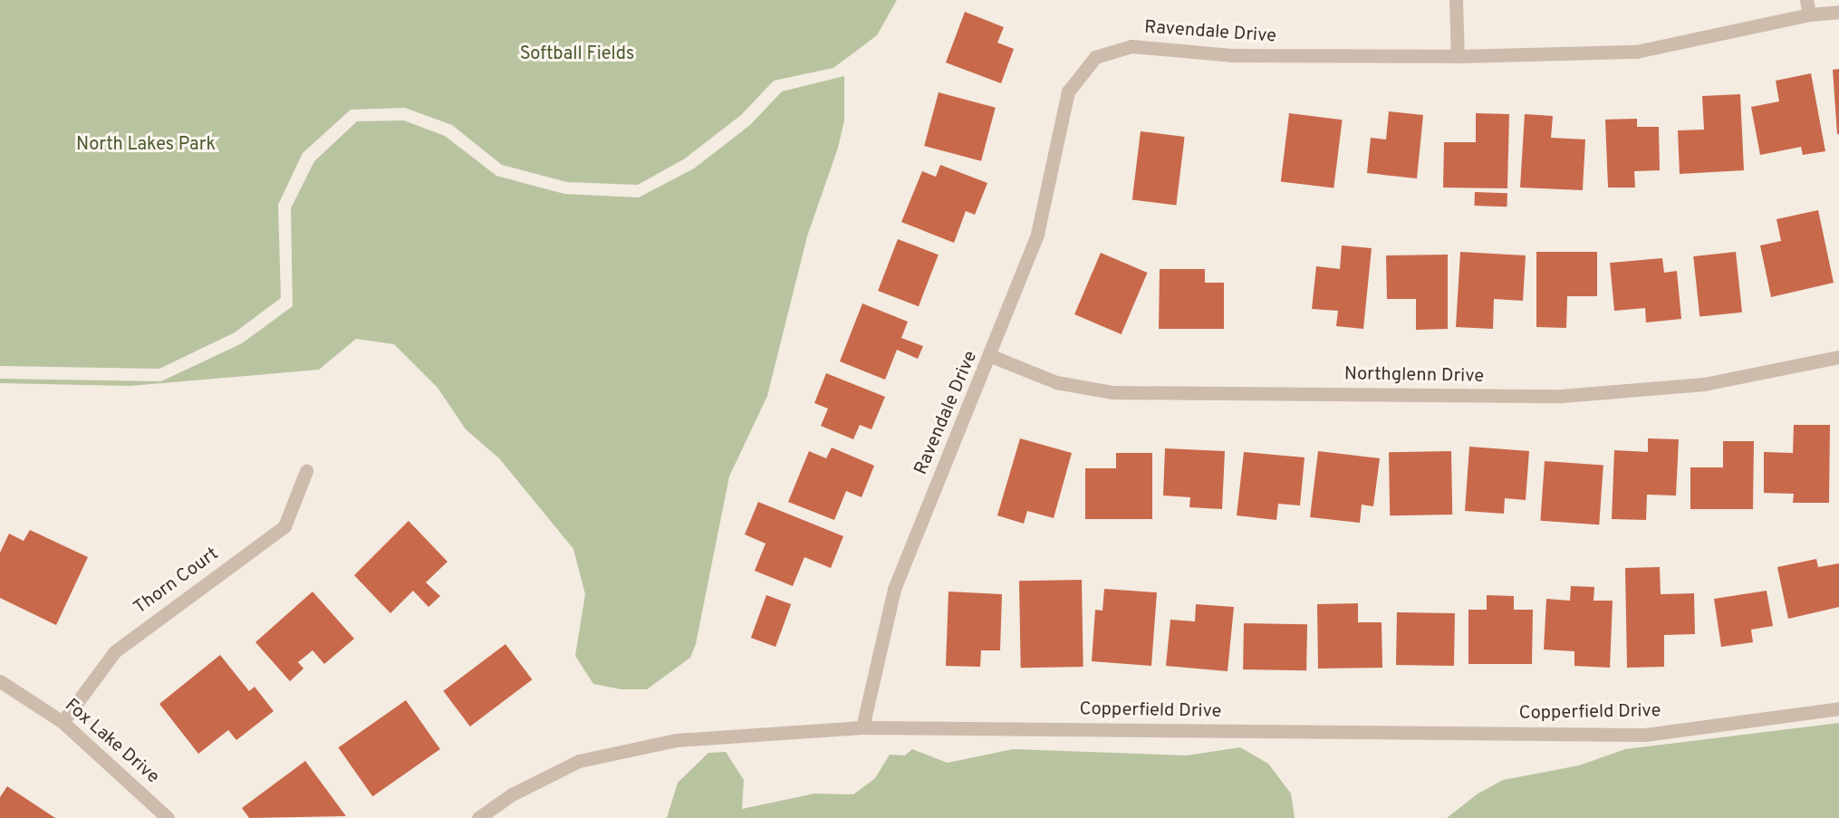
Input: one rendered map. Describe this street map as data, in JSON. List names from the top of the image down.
{
  "streets": {
    "street": [
      "Ravendale Drive",
      "Northglenn Drive",
      "Thorn Court",
      "Copperfield Drive",
      "Fox Lake Drive"
    ]
  },
  "crossings": [
    ["Ravendale Drive", "Northglenn Drive"],
    ["Ravendale Drive", "Copperfield Drive"],
    ["Thorn Court", "Fox Lake Drive"]
  ],
  "parks": ["Softball Fields", "North Lakes Park"]
}
